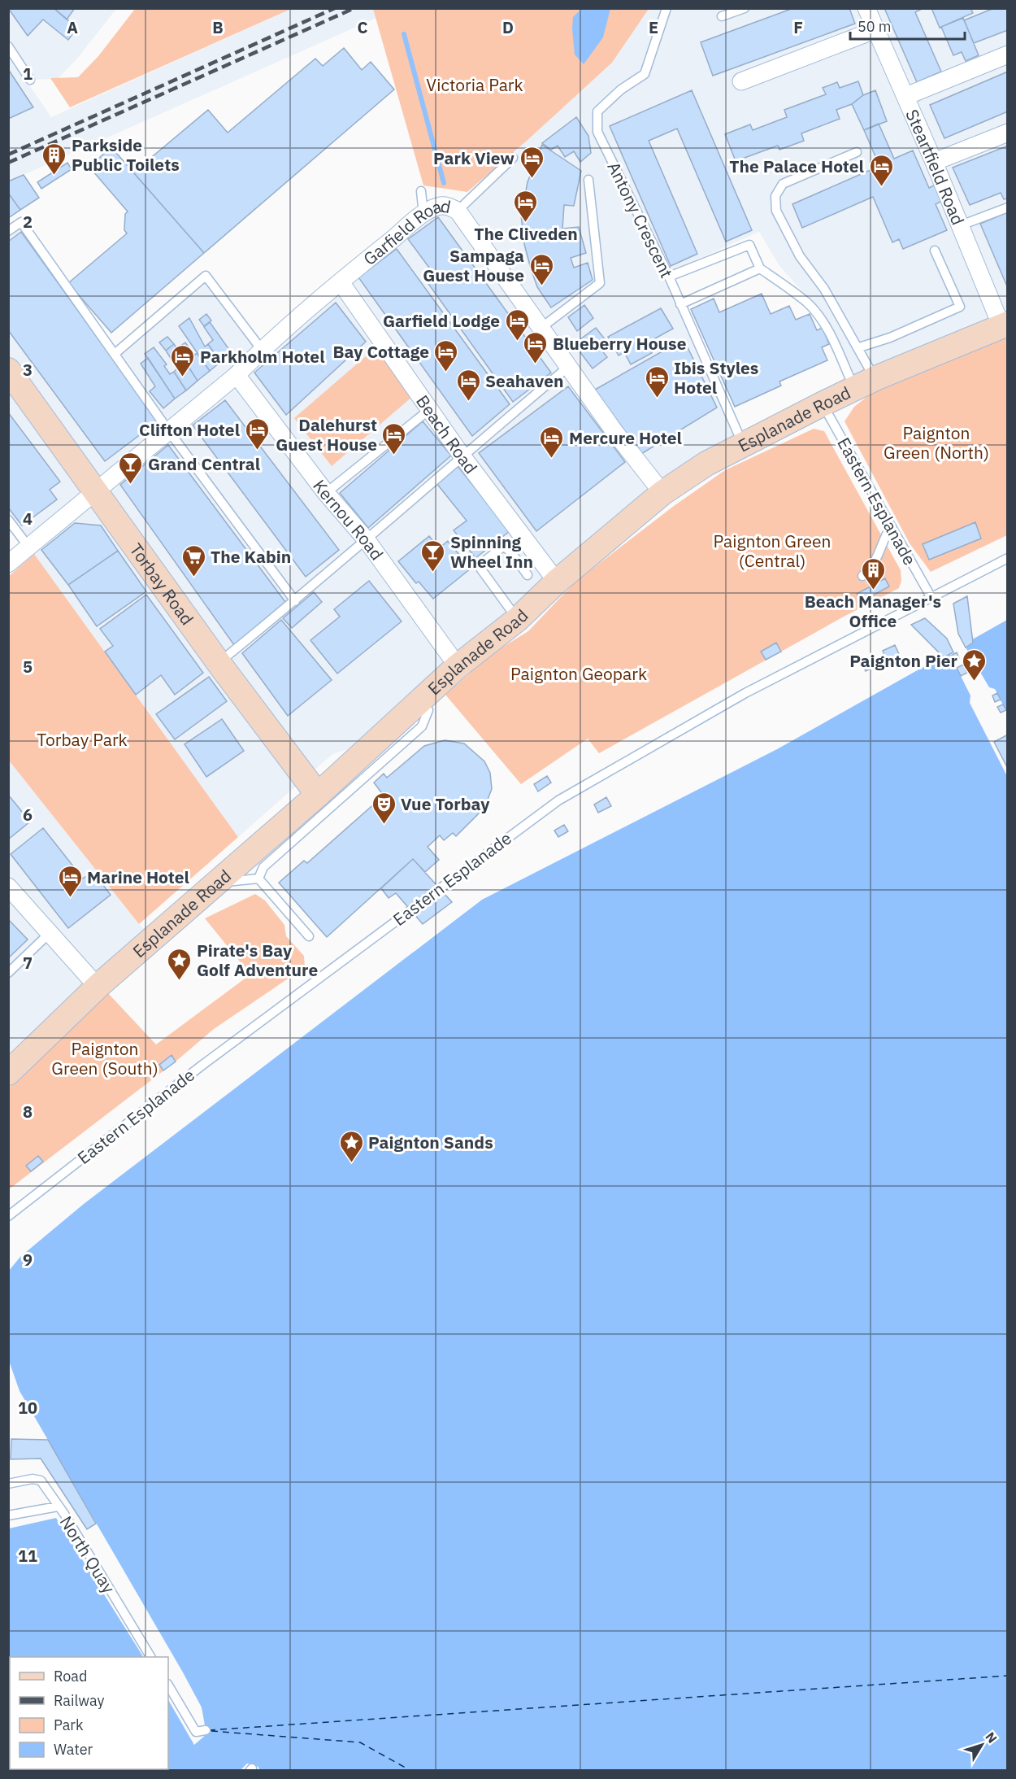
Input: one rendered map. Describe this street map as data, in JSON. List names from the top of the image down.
{
  "streets": {
    "main road": ["Esplanade Road", "Torbay Road"],
    "street": [
      "Steartfield Road",
      "Garfield Road",
      "Beach Road",
      "Kernou Road"
    ],
    "lane": ["Antony Crescent", "Eastern Esplanade", "North Quay"]
  },
  "crossings": [
    ["Steartfield Road", "Esplanade Road"],
    ["Antony Crescent", "Esplanade Road"],
    ["Garfield Road", "Esplanade Road"],
    ["Garfield Road", "Beach Road"],
    ["Garfield Road", "Kernou Road"],
    ["Garfield Road", "Torbay Road"],
    ["Esplanade Road", "Beach Road"],
    ["Esplanade Road", "Eastern Esplanade"],
    ["Esplanade Road", "Kernou Road"],
    ["Esplanade Road", "Torbay Road"]
  ],
  "parks": [
    "Victoria Park",
    "Paignton Green (North)",
    "Paignton Green (Central)",
    "Paignton Geopark",
    "Torbay Park",
    "Paignton Green (South)"
  ],
  "places": {
    "building": ["Parkside Public Toilets", "Beach Manager's Office"],
    "hotel": [
      "Park View",
      "The Palace Hotel",
      "The Cliveden",
      "Sampaga Guest House",
      "Garfield Lodge",
      "Blueberry House",
      "Bay Cottage",
      "Parkholm Hotel",
      "Ibis Styles Hotel",
      "Seahaven",
      "Clifton Hotel",
      "Dalehurst Guest House",
      "Mercure Hotel",
      "Marine Hotel"
    ],
    "bar": ["Grand Central", "Spinning Wheel Inn"],
    "supermarket": ["The Kabin"],
    "place": ["Paignton Pier", "Pirate's Bay Golf Adventure", "Paignton Sands"],
    "theatre": ["Vue Torbay"]
  },
  "legend": [
    "Road",
    "Railway",
    "Park",
    "Water"
  ],
  "scale_bar": "50 m",
  "north": "top right",
  "grid": {
    "columns": [
      "A",
      "B",
      "C",
      "D",
      "E",
      "F"
    ],
    "rows": [
      "1",
      "2",
      "3",
      "4",
      "5",
      "6",
      "7",
      "8",
      "9",
      "10",
      "11"
    ]
  }
}
